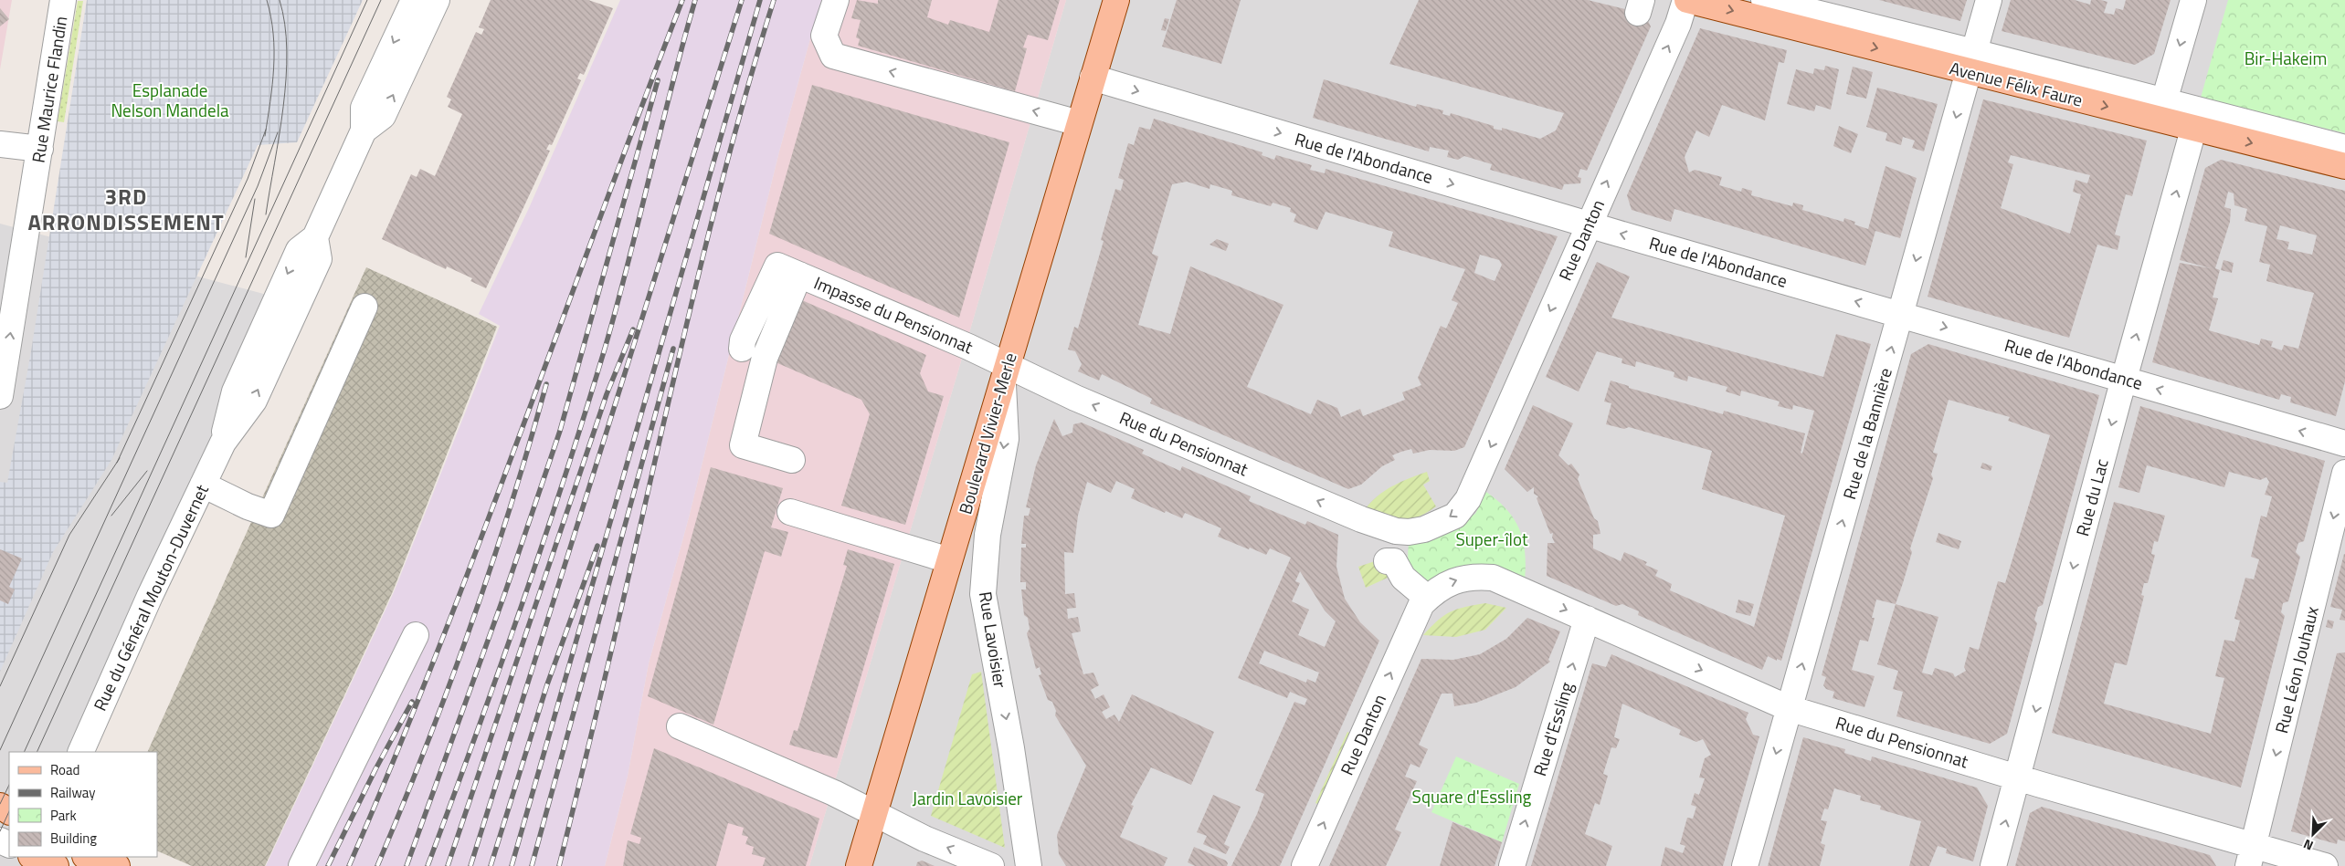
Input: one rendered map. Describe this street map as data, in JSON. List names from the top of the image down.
{
  "streets": {
    "main road": ["Avenue Félix Faure", "Boulevard Vivier-Merle"],
    "street": [
      "Rue Maurice Flandin",
      "Rue de l'Abondance",
      "Rue Danton",
      "Impasse du Pensionnat",
      "Rue de la Bannière",
      "Rue du Pensionnat",
      "Rue du Lac",
      "Rue du Général Mouton-Duvernet",
      "Rue Lavoisier",
      "Rue Léon Jouhaux",
      "Rue d'Essling"
    ]
  },
  "crossings": [
    ["Avenue Félix Faure", "Rue Danton"],
    ["Avenue Félix Faure", "Rue de la Bannière"],
    ["Avenue Félix Faure", "Rue du Lac"],
    ["Rue de l'Abondance", "Rue Danton"],
    ["Rue de l'Abondance", "Boulevard Vivier-Merle"],
    ["Rue de l'Abondance", "Rue de la Bannière"],
    ["Rue de l'Abondance", "Rue du Lac"],
    ["Rue Danton", "Rue du Pensionnat"],
    ["Impasse du Pensionnat", "Boulevard Vivier-Merle"],
    ["Impasse du Pensionnat", "Rue du Pensionnat"],
    ["Impasse du Pensionnat", "Rue Lavoisier"],
    ["Boulevard Vivier-Merle", "Rue du Pensionnat"],
    ["Boulevard Vivier-Merle", "Rue Lavoisier"],
    ["Rue de la Bannière", "Rue du Pensionnat"],
    ["Rue du Pensionnat", "Rue du Lac"],
    ["Rue du Pensionnat", "Rue Lavoisier"],
    ["Rue du Pensionnat", "Rue Léon Jouhaux"],
    ["Rue du Pensionnat", "Rue d'Essling"]
  ],
  "one_way": [
    "Avenue Félix Faure",
    "Rue Lavoisier",
    "Rue Léon Jouhaux",
    "Rue d'Essling"
  ],
  "districts": ["3RD ARRONDISSEMENT"],
  "parks": [
    "Bir-Hakeim",
    "Esplanade Nelson Mandela",
    "Super-îlot",
    "Square d'Essling",
    "Jardin Lavoisier"
  ],
  "legend": [
    "Road",
    "Railway",
    "Park",
    "Building"
  ],
  "north": "bottom left"
}
